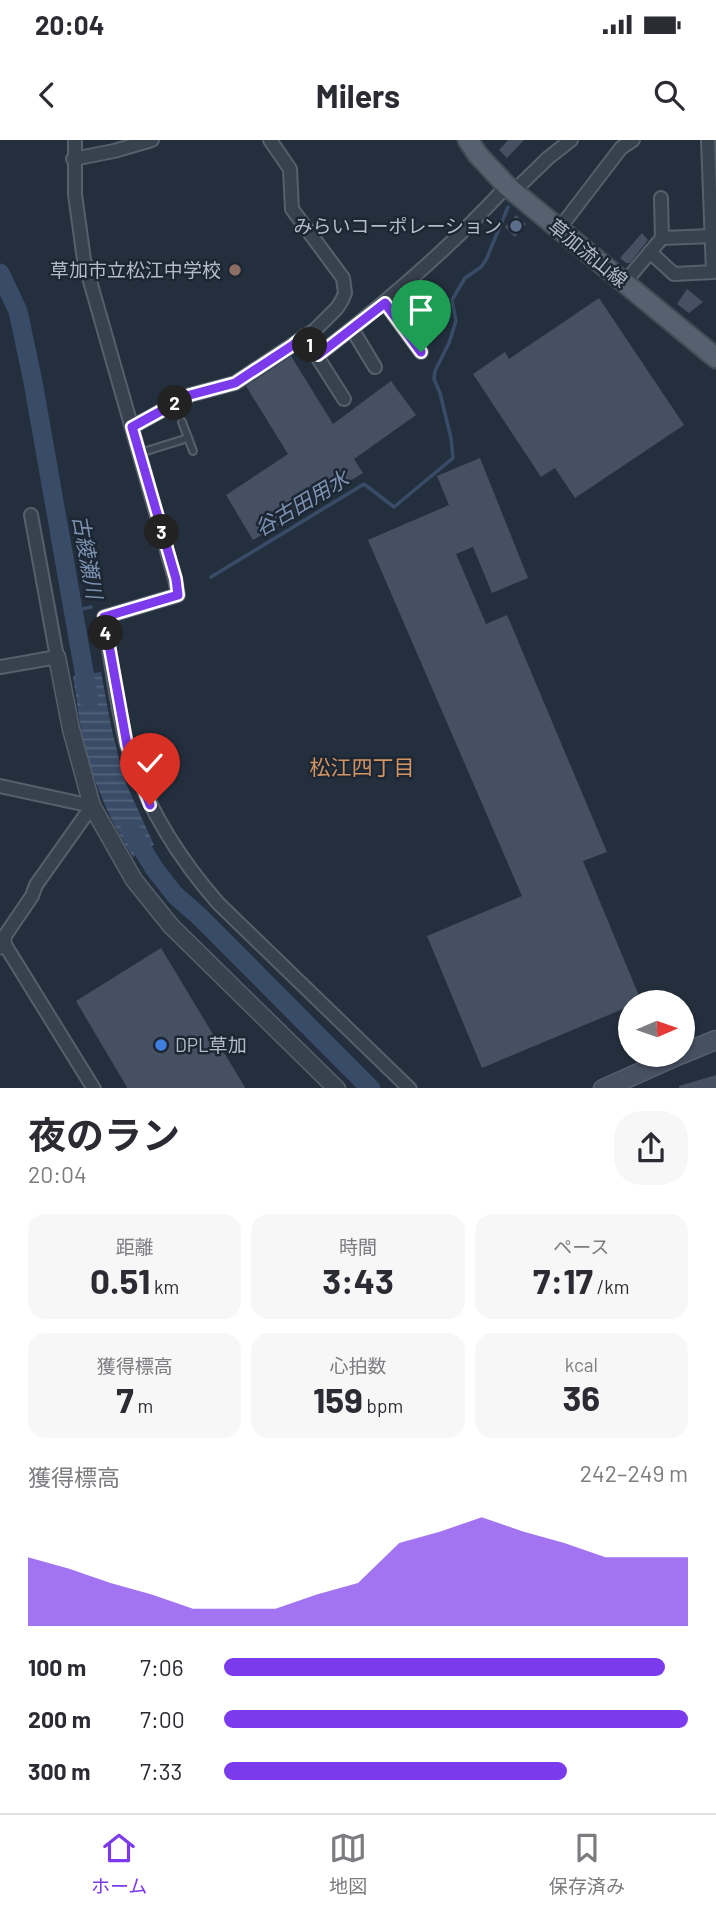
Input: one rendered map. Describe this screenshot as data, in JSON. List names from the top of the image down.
{
  "streets": {
    "main road": ["草加流山線"]
  },
  "districts": ["松江四丁目"],
  "water": ["谷古田用水", "古綾瀬川"],
  "places": ["みらいコーポレーション", "草加市立松江中学校", "DPL草加"],
  "north": "right",
  "page": {
    "status": "20:04",
    "header": "Milers",
    "pins": [
      "1",
      "2",
      "3",
      "4"
    ],
    "heading": ["夜のラン", "20:04"],
    "stats": [
      ["距離", "0.51 km"],
      ["時間", "3:43"],
      ["ペース", "7:17 /km"],
      ["獲得標高", "7 m"],
      ["心拍数", "159 bpm"],
      ["kcal", "36"]
    ],
    "chart": ["獲得標高", "242–249 m"],
    "list": [
      {
        "name": "100 m",
        "note": "7:06"
      },
      {
        "name": "200 m",
        "note": "7:00"
      },
      {
        "name": "300 m",
        "note": "7:33"
      }
    ],
    "tabs": ["ホーム", "地図", "保存済み"]
  }
}
